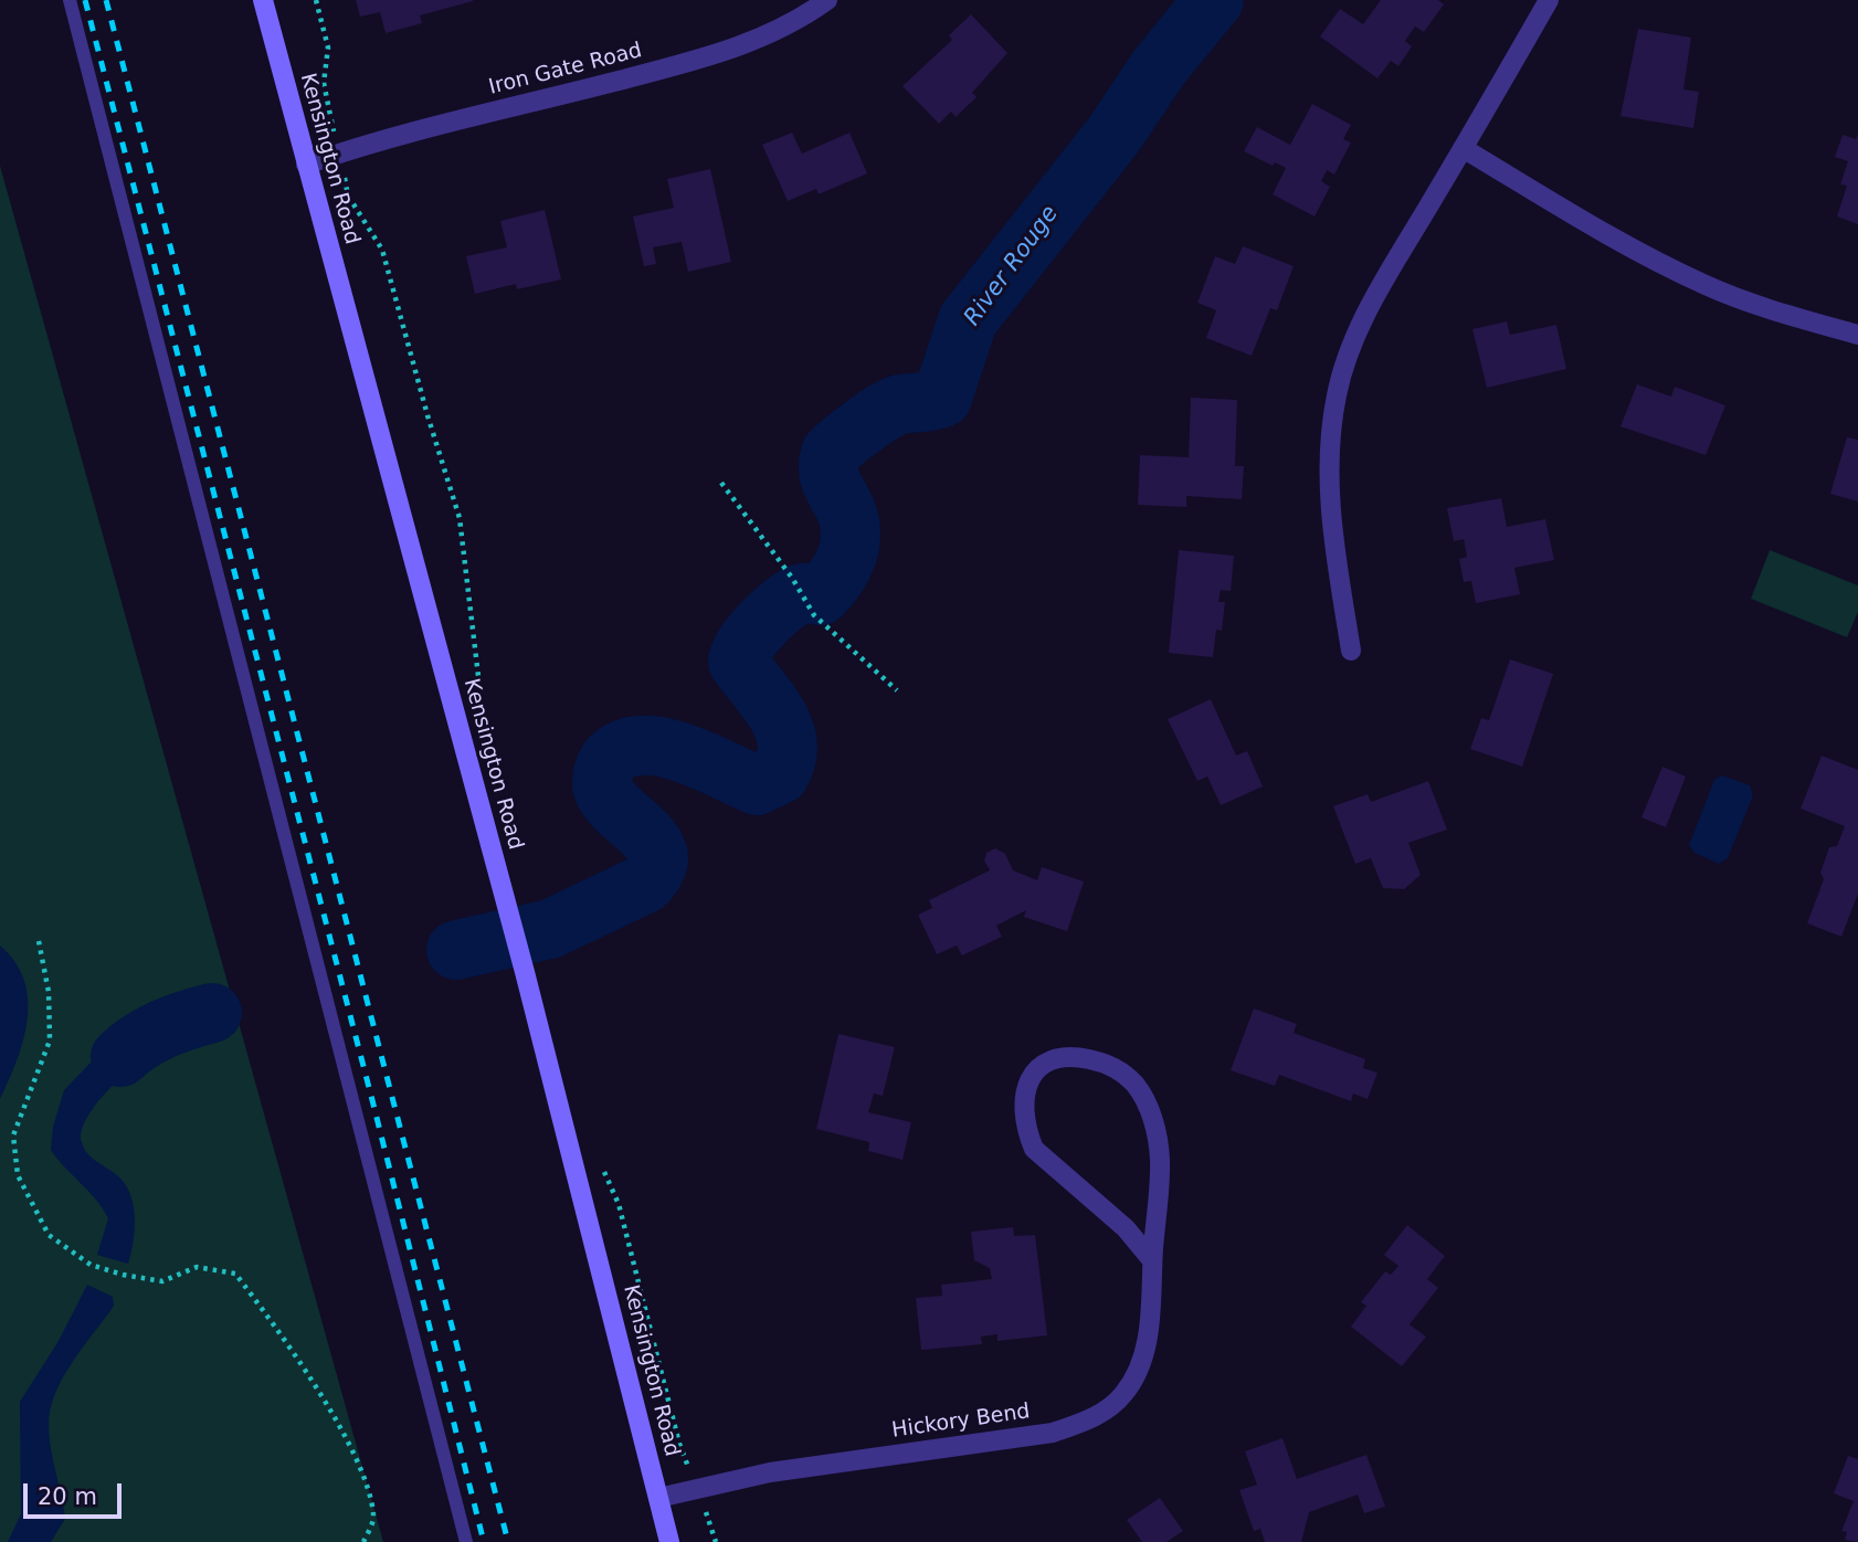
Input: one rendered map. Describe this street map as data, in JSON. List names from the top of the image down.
{
  "streets": {
    "street": ["Iron Gate Road", "Kensington Road", "Hickory Bend"]
  },
  "crossings": [
    ["Iron Gate Road", "Kensington Road"],
    ["Kensington Road", "Hickory Bend"]
  ],
  "water": ["River Rouge"],
  "scale_bar": "20 m"
}
